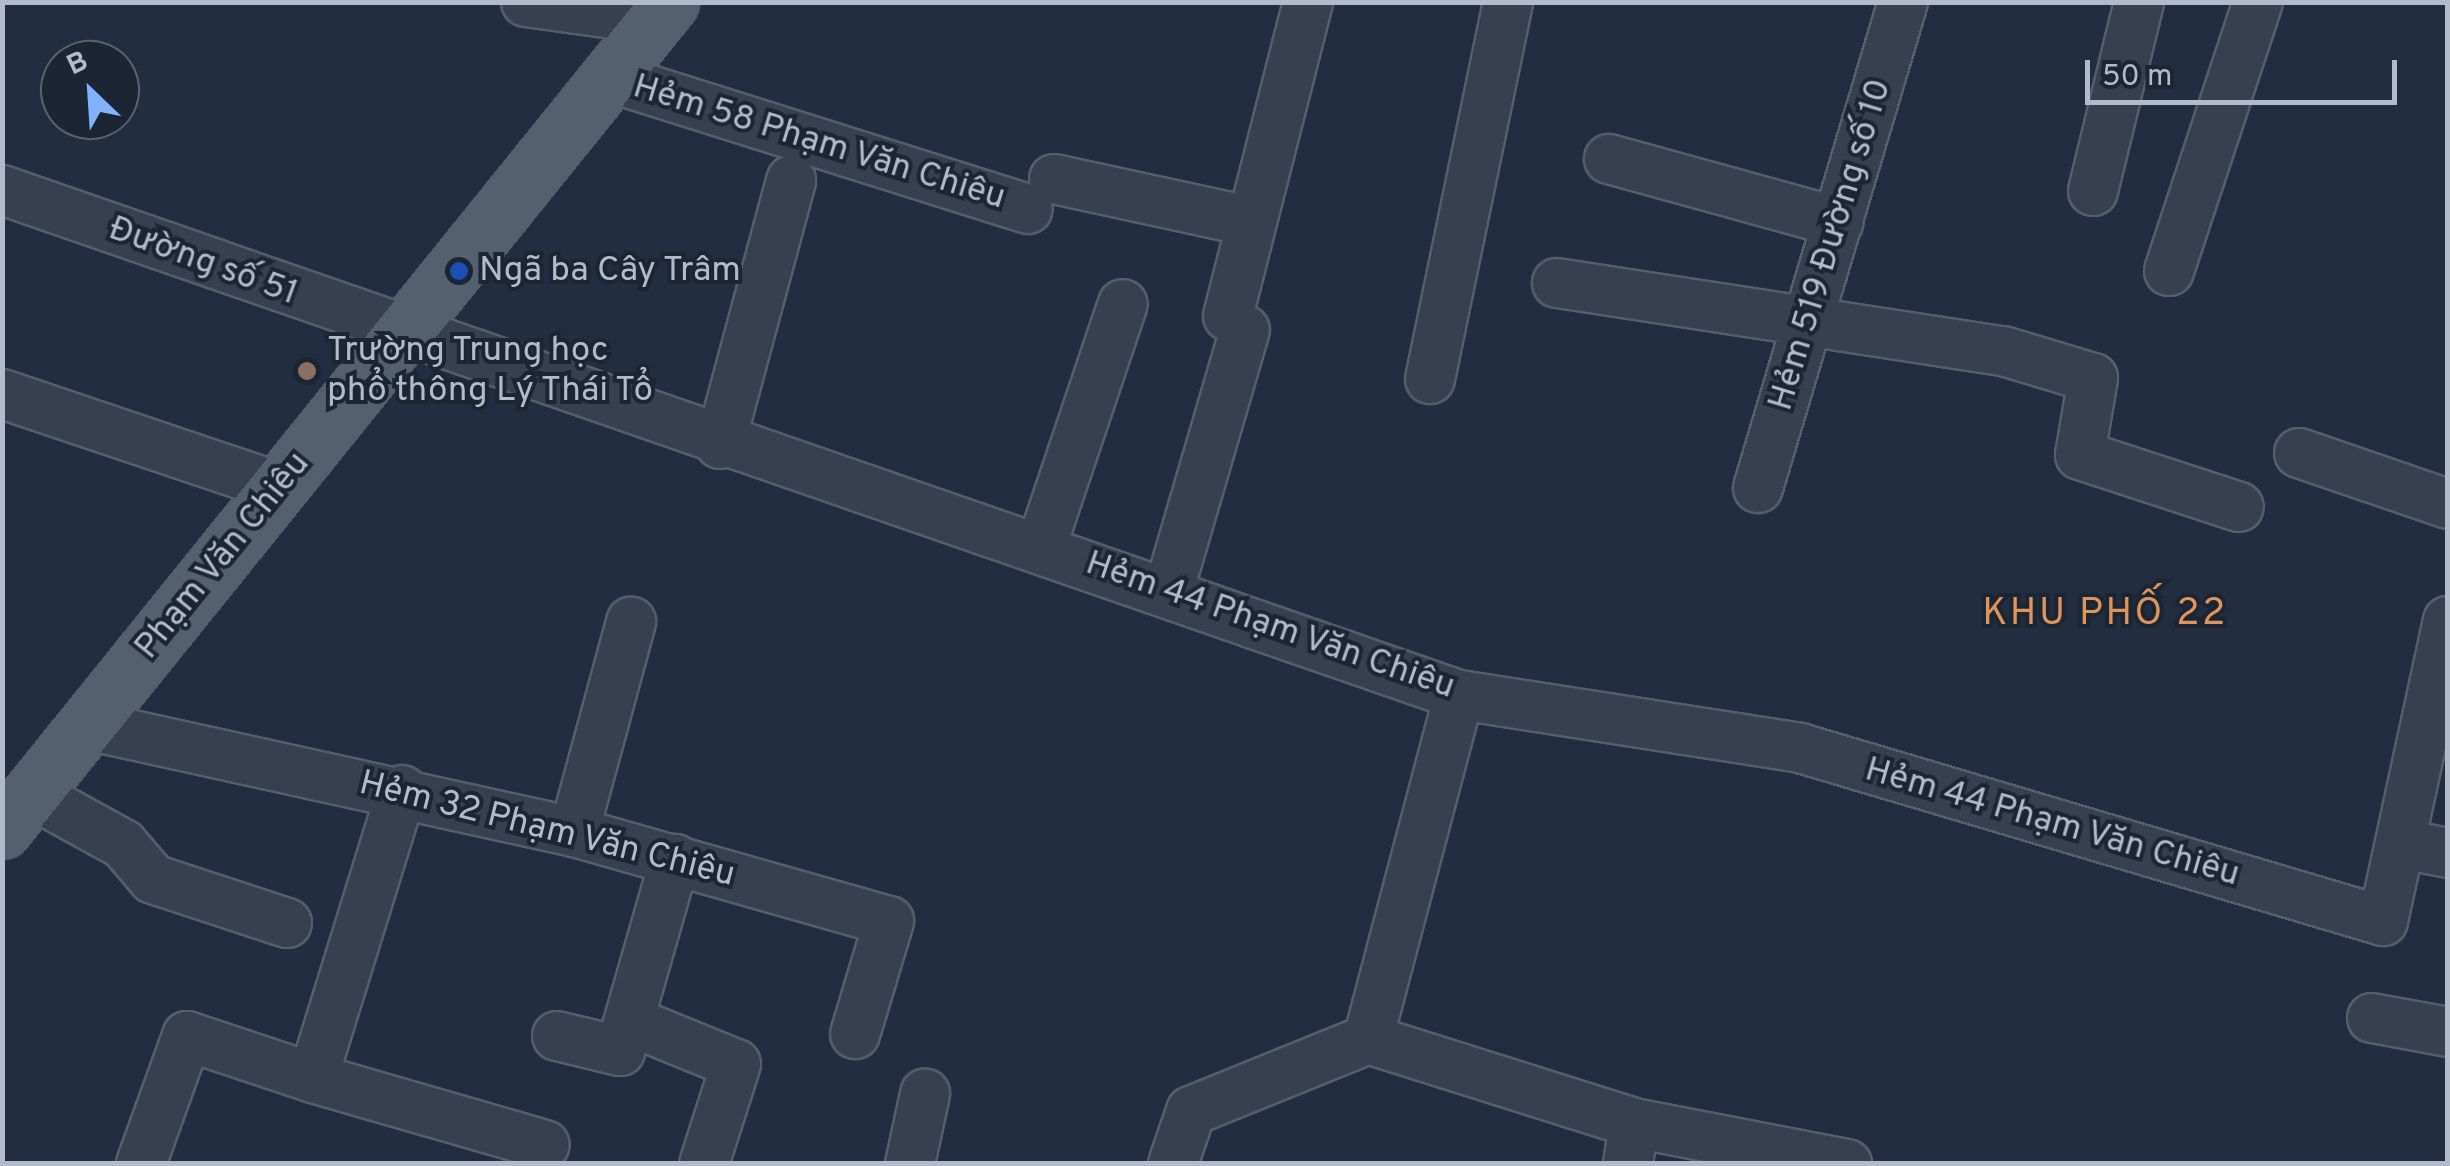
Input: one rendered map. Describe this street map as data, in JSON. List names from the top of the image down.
{
  "streets": {
    "main road": ["Phạm Văn Chiêu"],
    "street": [
      "Hẻm 58 Phạm Văn Chiêu",
      "Hẻm 519 Đường số 10",
      "Đường số 51",
      "Hẻm 44 Phạm Văn Chiêu",
      "Hẻm 32 Phạm Văn Chiêu"
    ]
  },
  "crossings": [
    ["Hẻm 58 Phạm Văn Chiêu", "Phạm Văn Chiêu"],
    ["Đường số 51", "Phạm Văn Chiêu"],
    ["Đường số 51", "Hẻm 44 Phạm Văn Chiêu"],
    ["Phạm Văn Chiêu", "Hẻm 44 Phạm Văn Chiêu"],
    ["Phạm Văn Chiêu", "Hẻm 32 Phạm Văn Chiêu"]
  ],
  "districts": ["KHU PHỐ 22"],
  "places": ["Ngã ba Cây Trâm", "Trường Trung học phổ thông Lý Thái Tổ"],
  "scale_bar": "50 m",
  "north": "top left"
}
